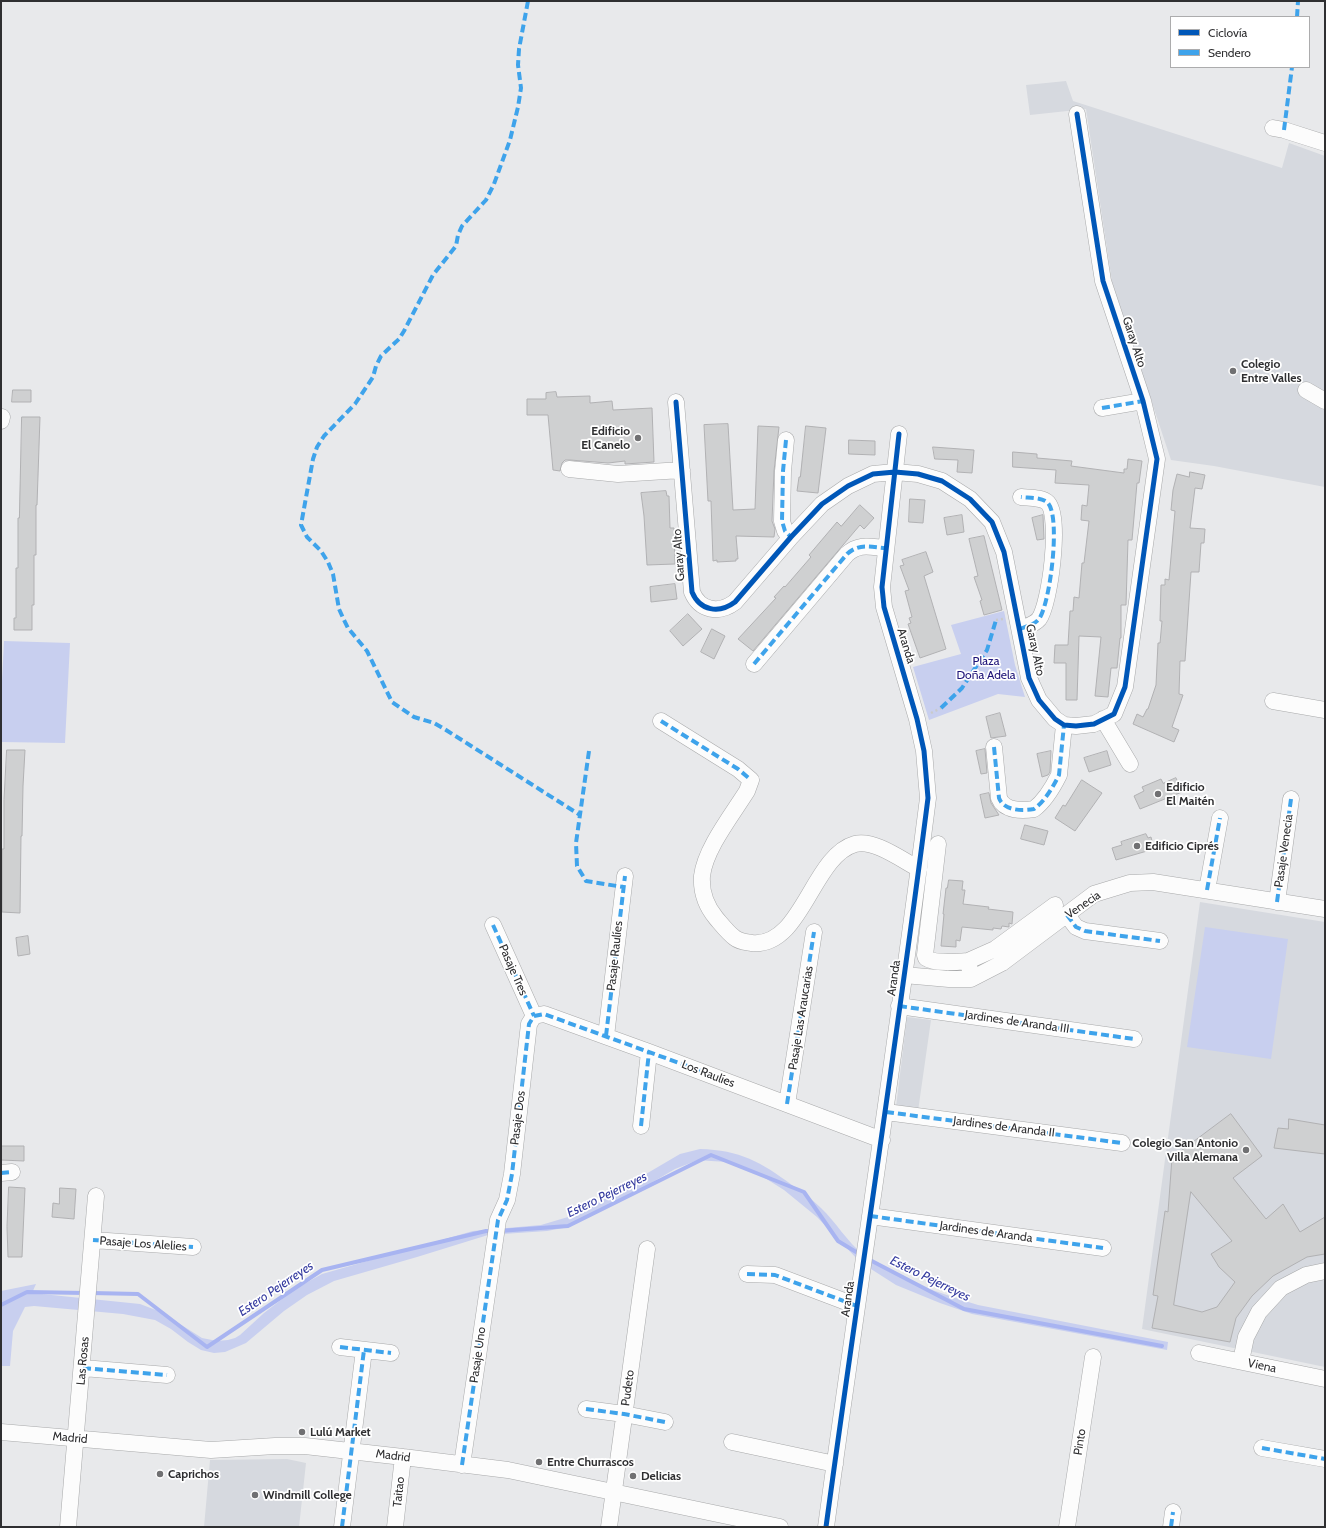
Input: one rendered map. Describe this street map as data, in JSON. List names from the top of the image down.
{
  "streets": {
    "street": [
      "Garay Alto",
      "Aranda",
      "Pasaje Venecia",
      "Venecia",
      "Pasaje Raulíes",
      "Pasaje Tres",
      "Pasaje Las Araucarias",
      "Jardines de Aranda III",
      "Los Raulíes",
      "Pasaje Dos",
      "Jardines de Aranda II",
      "Jardines de Aranda",
      "Pasaje Los Alelies",
      "Pasaje Uno",
      "Las Rosas",
      "Viena",
      "Pudeto",
      "Madrid",
      "Pinto",
      "Taitao"
    ]
  },
  "crossings": [
    ["Garay Alto", "Aranda"],
    ["Aranda", "Venecia"],
    ["Aranda", "Jardines de Aranda III"],
    ["Aranda", "Los Raulíes"],
    ["Aranda", "Jardines de Aranda II"],
    ["Aranda", "Jardines de Aranda"],
    ["Pasaje Venecia", "Venecia"],
    ["Pasaje Raulíes", "Los Raulíes"],
    ["Pasaje Tres", "Los Raulíes"],
    ["Pasaje Tres", "Pasaje Dos"],
    ["Pasaje Las Araucarias", "Los Raulíes"],
    ["Los Raulíes", "Pasaje Dos"],
    ["Pasaje Dos", "Pasaje Uno"],
    ["Pasaje Los Alelies", "Las Rosas"],
    ["Pasaje Uno", "Madrid"],
    ["Las Rosas", "Madrid"],
    ["Pudeto", "Madrid"],
    ["Madrid", "Taitao"]
  ],
  "water": ["Estero Pejerreyes"],
  "parks": ["Plaza Doña Adela"],
  "places": [
    "Colegio Entre Valles",
    "Edificio El Canelo",
    "Edificio El Maitén",
    "Edificio Ciprés",
    "Colegio San Antonio Villa Alemana",
    "Lulú Market",
    "Entre Churrascos",
    "Caprichos",
    "Delicias",
    "Windmill College"
  ],
  "legend": ["Ciclovía", "Sendero"]
}
